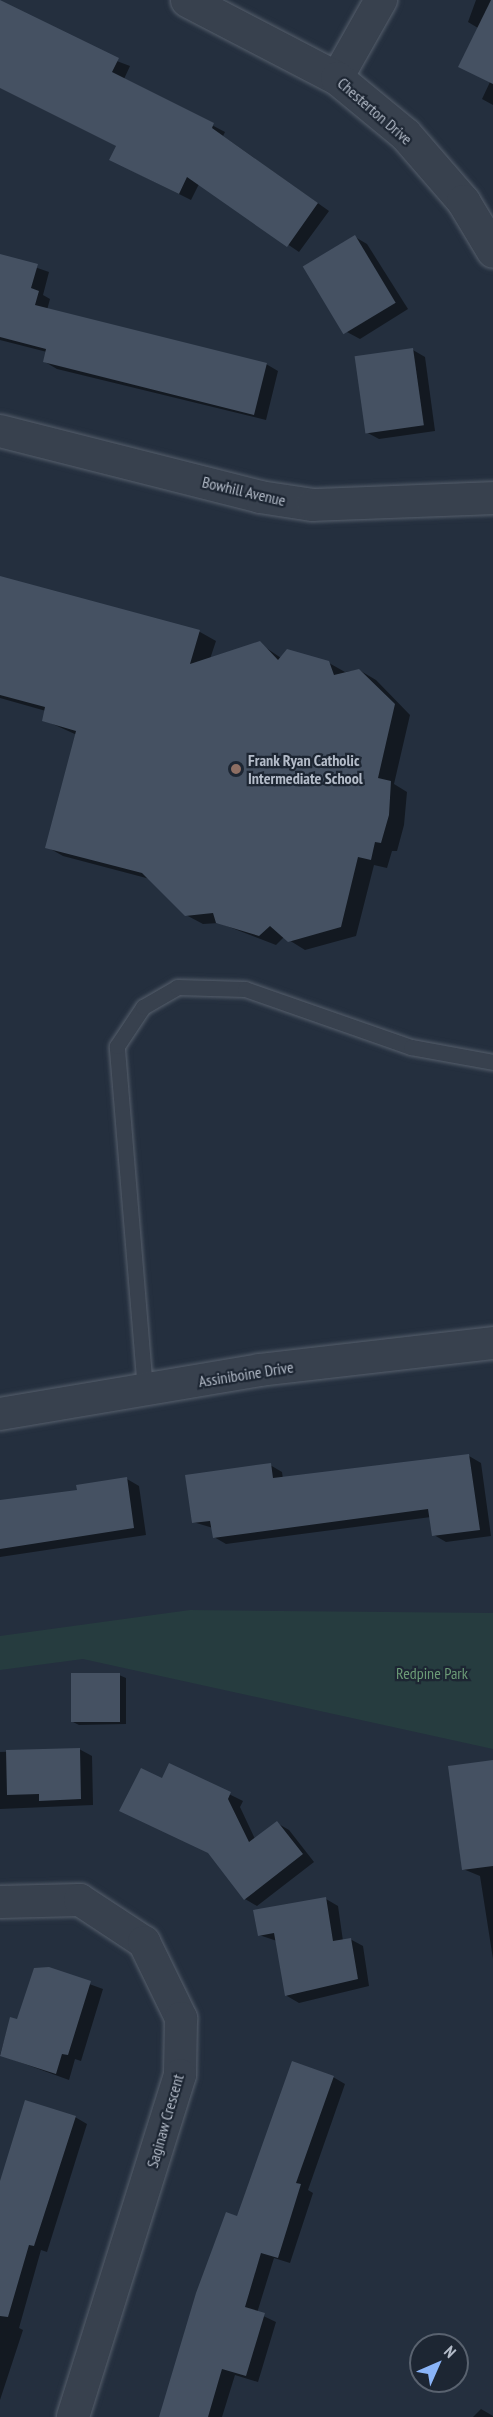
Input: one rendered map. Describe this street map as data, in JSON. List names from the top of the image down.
{
  "streets": {
    "street": [
      "Chesterton Drive",
      "Bowhill Avenue",
      "Assiniboine Drive",
      "Saginaw Crescent"
    ]
  },
  "parks": ["Redpine Park"],
  "places": ["Frank Ryan Catholic Intermediate School"],
  "north": "top right"
}
